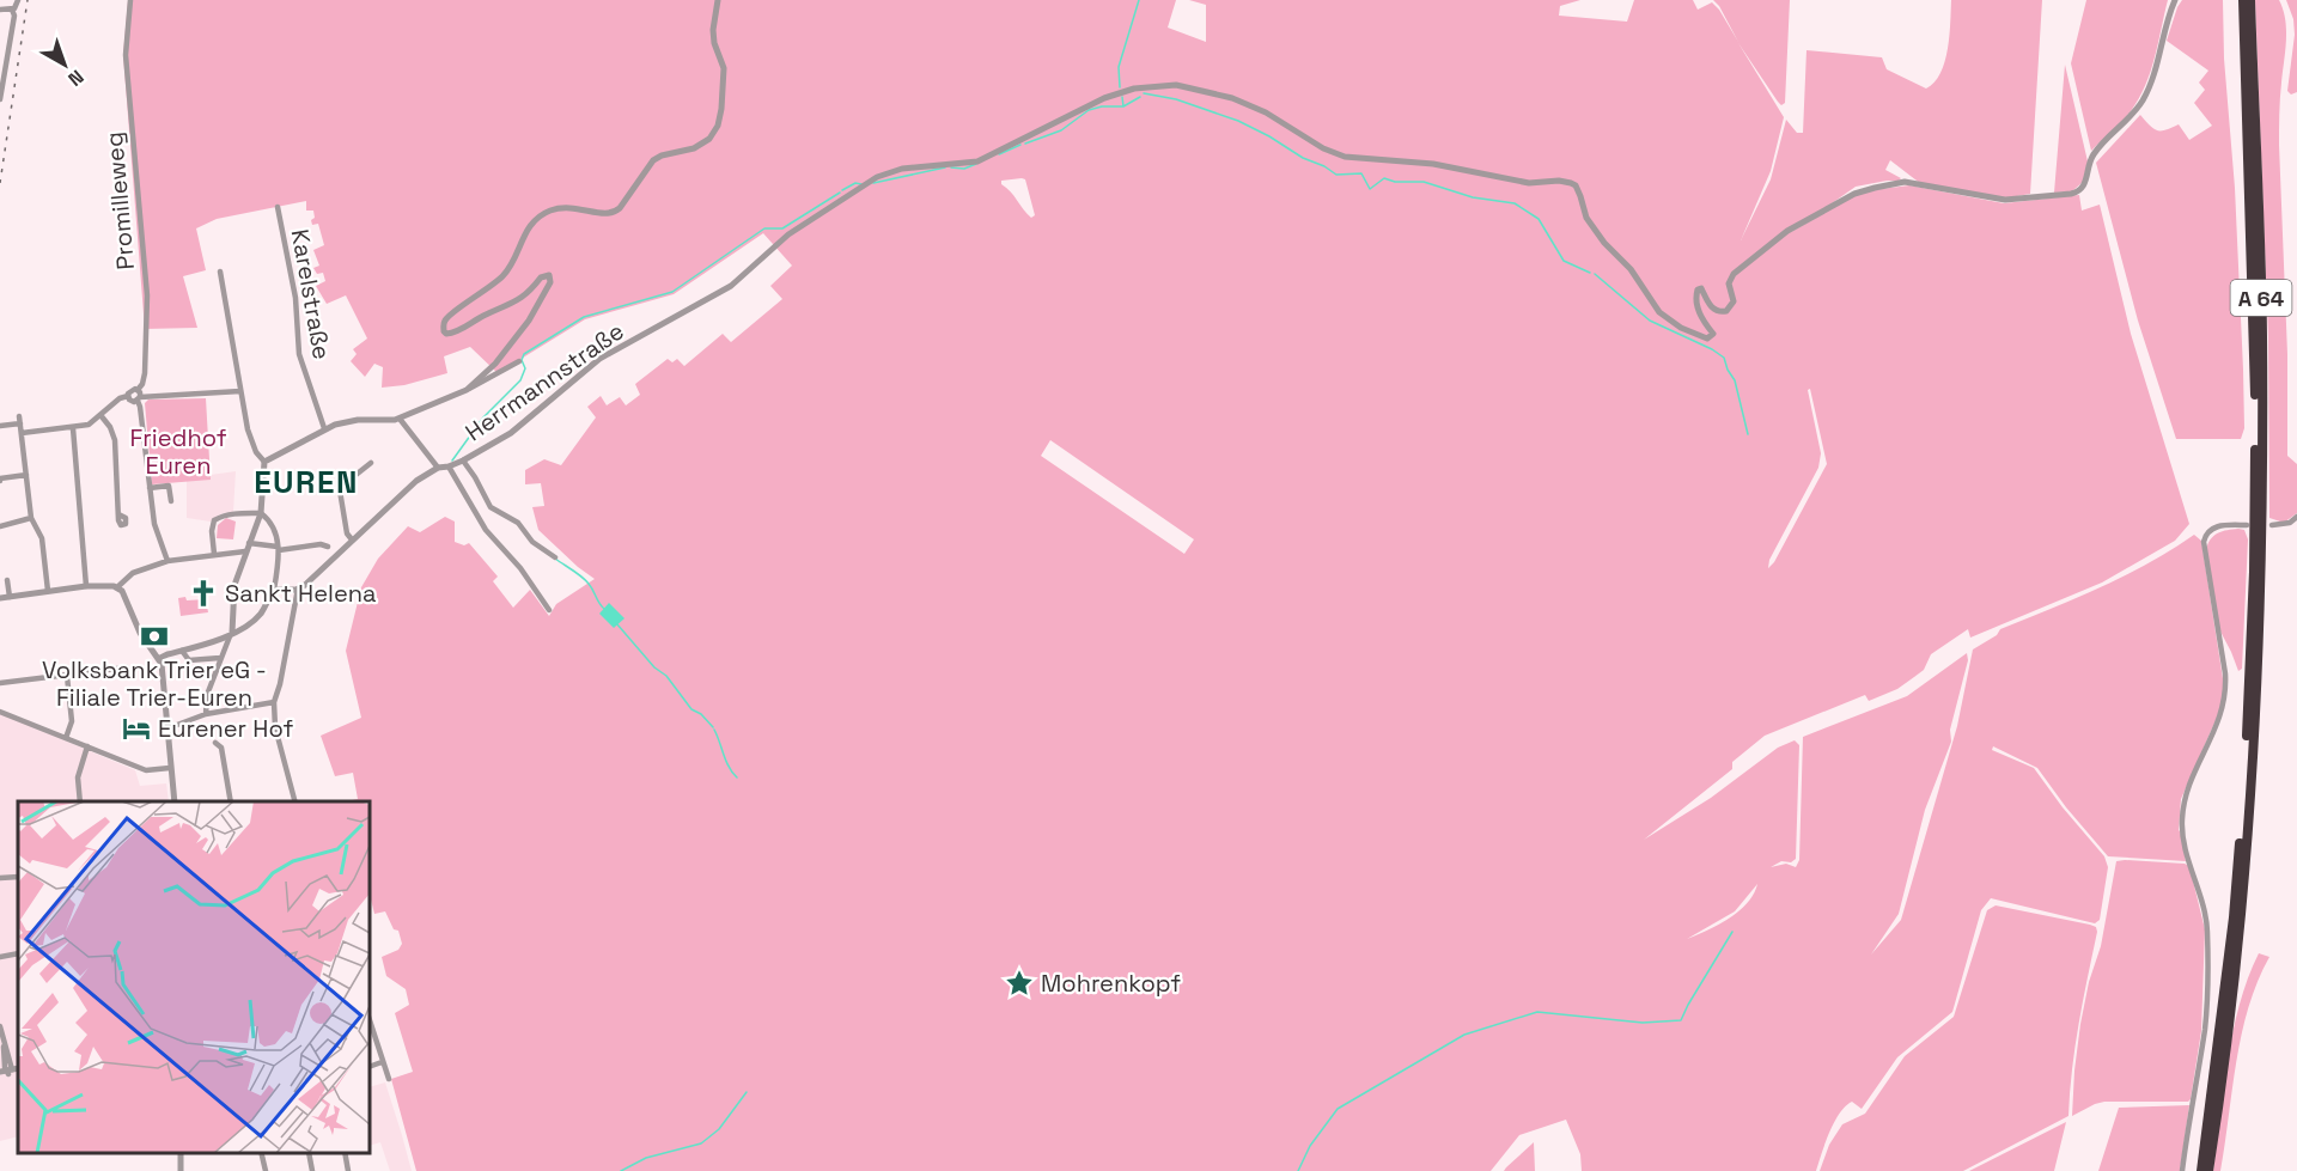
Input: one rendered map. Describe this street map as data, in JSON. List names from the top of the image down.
{
  "streets": {
    "highway": ["A 64"],
    "street": ["Promilleweg", "Karelstraße", "Herrmannstraße"]
  },
  "districts": ["EUREN"],
  "parks": ["Friedhof Euren"],
  "places": {
    "church": ["Sankt Helena"],
    "bank": ["Volksbank Trier eG - Filiale Trier-Euren"],
    "hotel": ["Eurener Hof"],
    "place": ["Mohrenkopf"]
  },
  "north": "bottom right"
}
